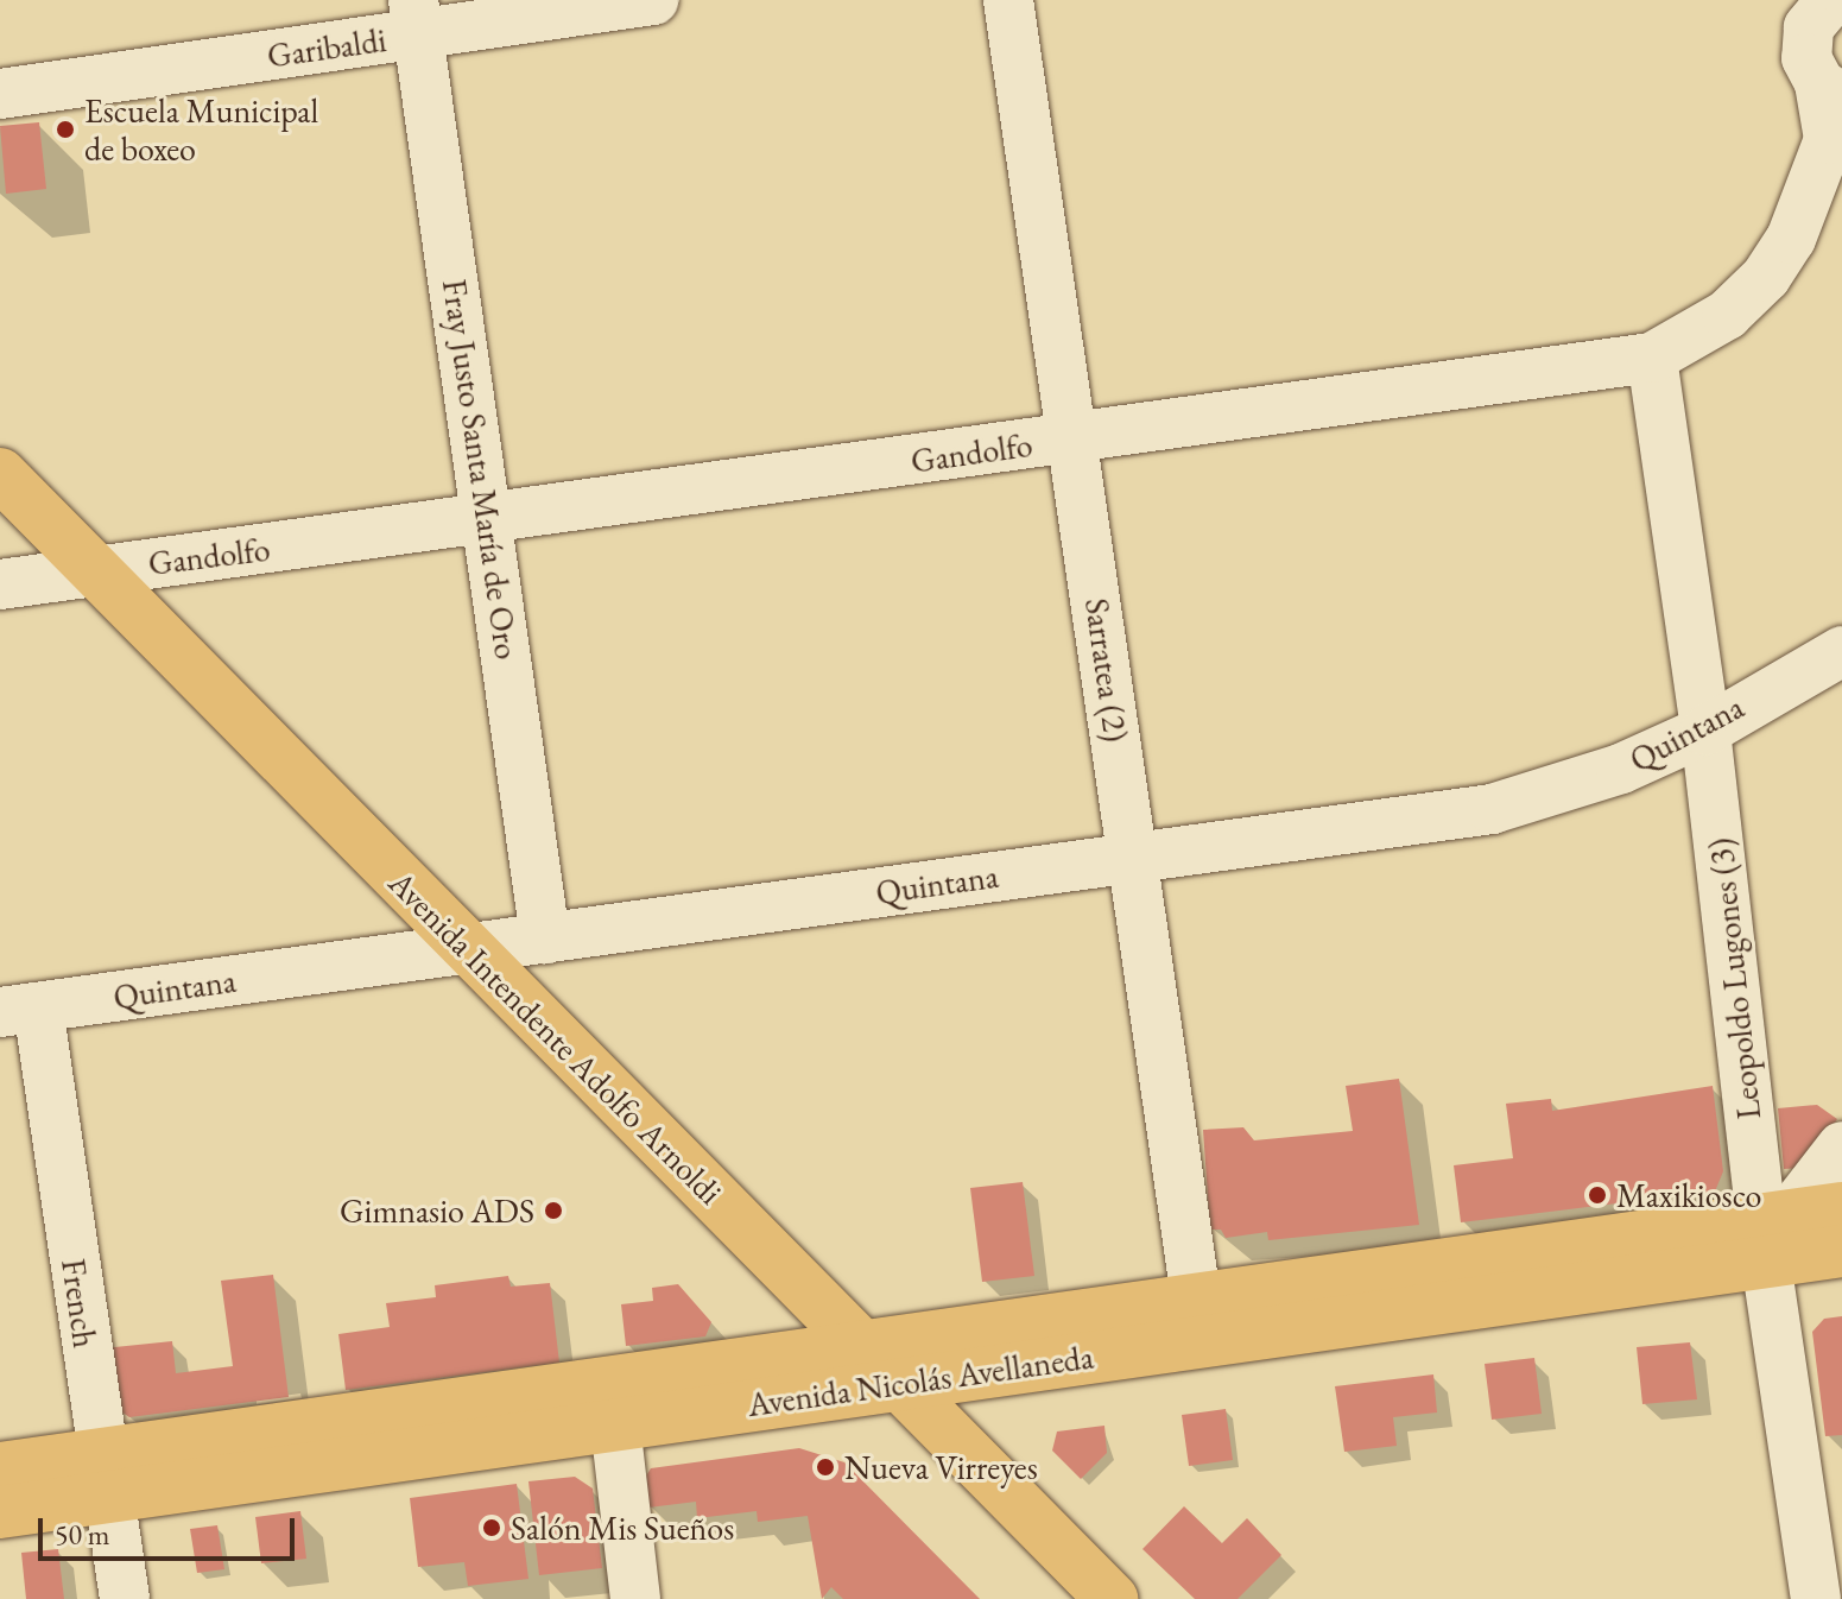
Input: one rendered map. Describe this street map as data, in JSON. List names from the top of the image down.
{
  "streets": {
    "main road": ["Avenida Intendente Adolfo Arnoldi", "Avenida Nicolás Avellaneda"],
    "street": [
      "Garibaldi",
      "Gandolfo",
      "Fray Justo Santa María de Oro",
      "Sarratea (2)",
      "Quintana",
      "Leopoldo Lugones (3)",
      "French"
    ]
  },
  "crossings": [
    ["Garibaldi", "Fray Justo Santa María de Oro"],
    ["Gandolfo", "Fray Justo Santa María de Oro"],
    ["Gandolfo", "Sarratea (2)"],
    ["Gandolfo", "Leopoldo Lugones (3)"],
    ["Gandolfo", "Avenida Intendente Adolfo Arnoldi"],
    ["Fray Justo Santa María de Oro", "Quintana"],
    ["Sarratea (2)", "Quintana"],
    ["Sarratea (2)", "Avenida Nicolás Avellaneda"],
    ["Quintana", "Leopoldo Lugones (3)"],
    ["Quintana", "Avenida Intendente Adolfo Arnoldi"],
    ["Quintana", "French"],
    ["Leopoldo Lugones (3)", "Avenida Nicolás Avellaneda"],
    ["Avenida Intendente Adolfo Arnoldi", "Avenida Nicolás Avellaneda"],
    ["French", "Avenida Nicolás Avellaneda"]
  ],
  "places": [
    "Escuela Municipal de boxeo",
    "Maxikiosco",
    "Gimnasio ADS",
    "Nueva Virreyes",
    "Salón Mis Sueños"
  ],
  "scale_bar": "50 m"
}
